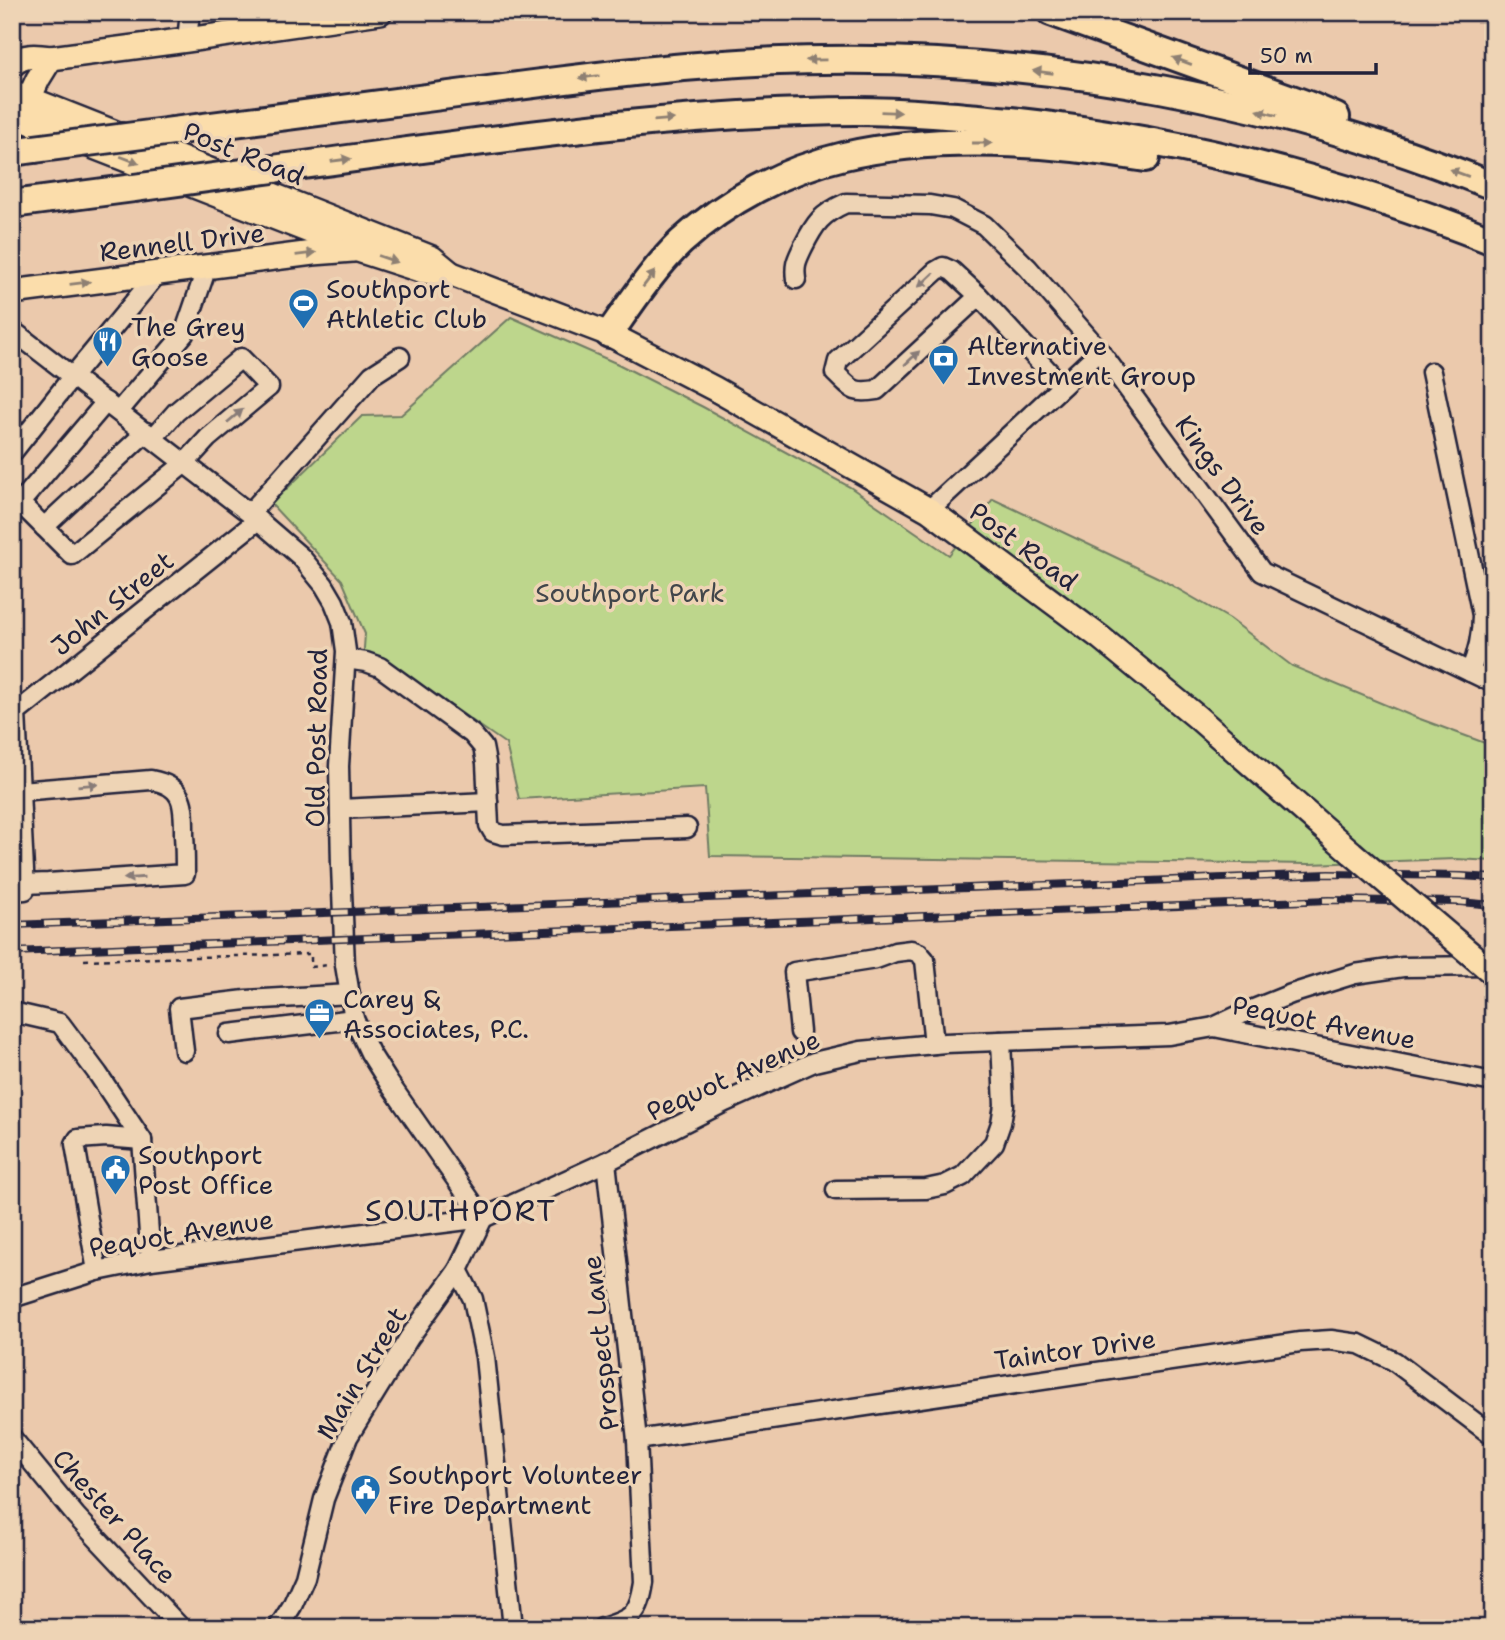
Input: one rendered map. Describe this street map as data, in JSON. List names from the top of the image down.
{
  "streets": {
    "main road": ["Post Road", "Rennell Drive"],
    "street": [
      "Kings Drive",
      "John Street",
      "Old Post Road",
      "Pequot Avenue",
      "Prospect Lane",
      "Taintor Drive",
      "Main Street",
      "Chester Place"
    ]
  },
  "crossings": [
    ["Post Road", "Rennell Drive"],
    ["John Street", "Old Post Road"],
    ["Old Post Road", "Pequot Avenue"],
    ["Old Post Road", "Main Street"],
    ["Pequot Avenue", "Prospect Lane"],
    ["Pequot Avenue", "Main Street"],
    ["Prospect Lane", "Taintor Drive"]
  ],
  "one_way": ["Rennell Drive"],
  "districts": ["SOUTHPORT"],
  "parks": ["Southport Park"],
  "places": {
    "sports": ["Southport Athletic Club"],
    "restaurant": ["The Grey Goose"],
    "bank": ["Alternative Investment Group"],
    "office": ["Carey & Associates, P.C."],
    "public building": ["Southport Post Office", "Southport Volunteer Fire Department"]
  },
  "scale_bar": "50 m"
}
